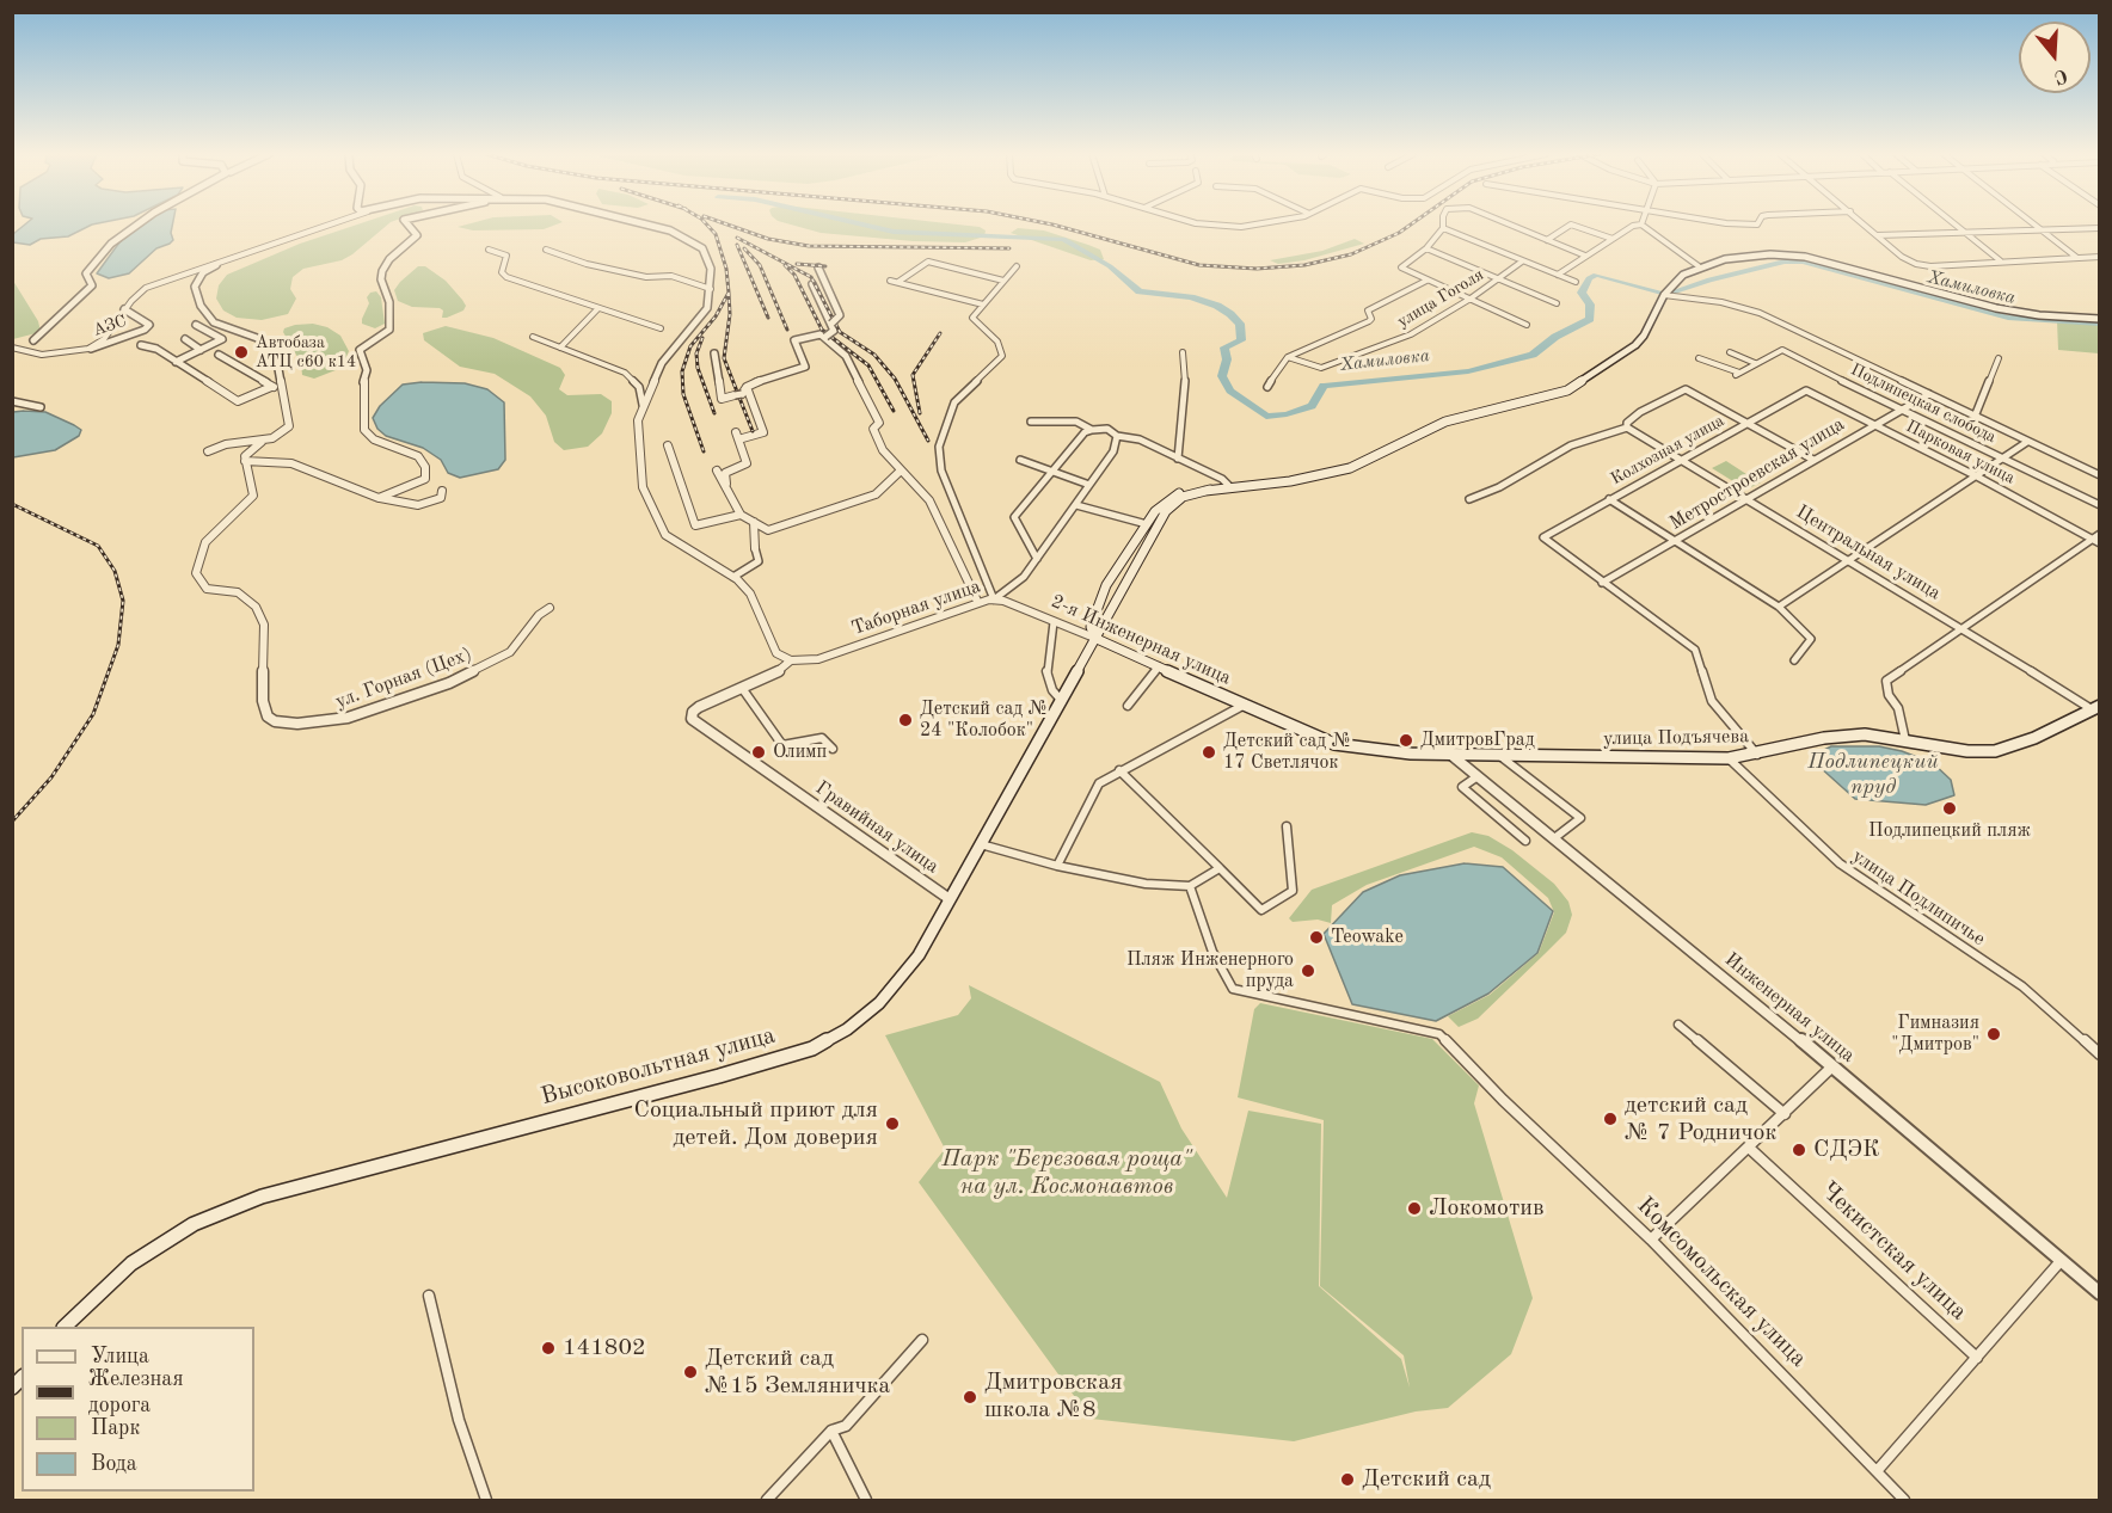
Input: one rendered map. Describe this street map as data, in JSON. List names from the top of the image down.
{
  "streets": {
    "main road": ["2-я Инженерная улица", "улица Подъячева", "Высоковольтная улица"],
    "street": [
      "улица Гоголя",
      "АЗС",
      "Подлипецкая слобода",
      "Колхозная улица",
      "Парковая улица",
      "Метростроевская улица",
      "Центральная улица",
      "Таборная улица",
      "ул. Горная (Цех)",
      "Гравийная улица",
      "улица Подлипичье",
      "Инженерная улица",
      "Чекистская улица",
      "Комсомольская улица"
    ]
  },
  "crossings": [
    ["Подлипецкая слобода", "Метростроевская улица"],
    ["Колхозная улица", "Парковая улица"],
    ["Колхозная улица", "Метростроевская улица"],
    ["Колхозная улица", "Центральная улица"],
    ["Парковая улица", "Метростроевская улица"],
    ["Метростроевская улица", "Центральная улица"],
    ["Центральная улица", "улица Подъячева"],
    ["Таборная улица", "2-я Инженерная улица"],
    ["Таборная улица", "Гравийная улица"],
    ["2-я Инженерная улица", "улица Подъячева"],
    ["2-я Инженерная улица", "Инженерная улица"],
    ["2-я Инженерная улица", "Высоковольтная улица"],
    ["улица Подъячева", "улица Подлипичье"],
    ["улица Подъячева", "Инженерная улица"],
    ["Гравийная улица", "Высоковольтная улица"]
  ],
  "water": ["Хамиловка", "Подлипецкий пруд"],
  "parks": ["Парк \"Березовая роща\" на ул. Космонавтов"],
  "places": [
    "Автобаза АТЦ с60 к14",
    "Детский сад № 24 \"Колобок\"",
    "ДмитровГрад",
    "Олимп",
    "Детский сад № 17 Светлячок",
    "Подлипецкий пляж",
    "Teowake",
    "Пляж Инженерного пруда",
    "Гимназия \"Дмитров\"",
    "детский сад № 7 Родничок",
    "Социальный приют для детей. Дом доверия",
    "СДЭК",
    "Локомотив",
    "141802",
    "Детский сад №15 Земляничка",
    "Дмитровская школа №8",
    "Детский сад"
  ],
  "legend": [
    "Улица",
    "Железная дорога",
    "Парк",
    "Вода"
  ],
  "north": "bottom"
}
